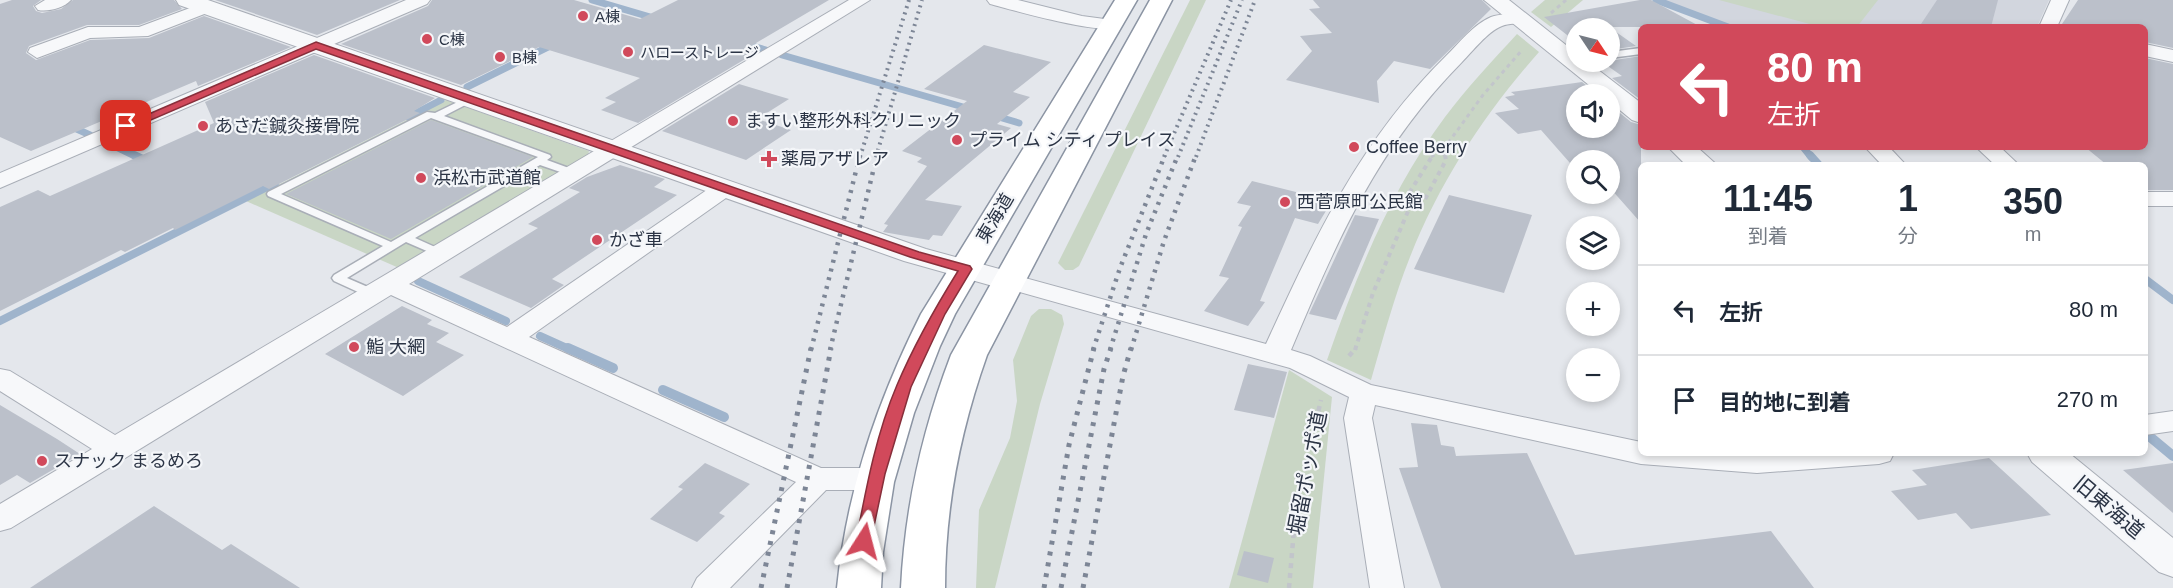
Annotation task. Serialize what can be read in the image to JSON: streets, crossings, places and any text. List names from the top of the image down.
{
  "streets": {
    "highway": ["東海道"],
    "street": ["旧東海道"],
    "path": ["堀留ポッポ道"]
  },
  "places": {
    "other": [
      "A棟",
      "C棟",
      "ハローストレージ",
      "B棟",
      "ますい整形外科クリニック",
      "あさだ鍼灸接骨院",
      "プライム シティ プレイス",
      "Coffee Berry",
      "浜松市武道館",
      "西菅原町公民館",
      "かざ車",
      "鮨 大網",
      "スナック まるめろ"
    ],
    "health": ["薬局アザレア"]
  },
  "north": "bottom right",
  "page": {
    "map_buttons": ["+", "−"],
    "turn": ["80 m", "左折"],
    "eta": [
      "11:45",
      "到着",
      "1",
      "分",
      "350",
      "m"
    ],
    "list": [
      {
        "name": "左折",
        "value": "80 m"
      },
      {
        "name": "目的地に到着",
        "value": "270 m"
      }
    ]
  }
}
